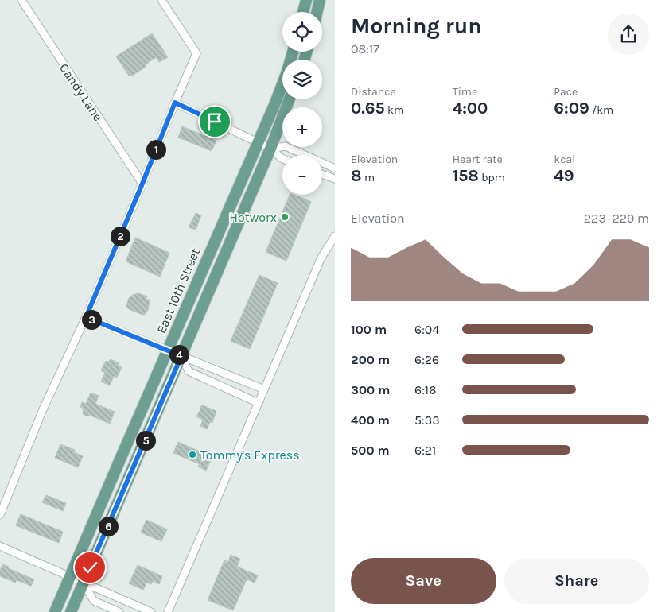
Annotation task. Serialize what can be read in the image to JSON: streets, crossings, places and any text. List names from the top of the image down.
{
  "streets": {
    "main road": ["East 10th Street"],
    "street": ["Candy Lane"]
  },
  "places": ["Hotworx", "Tommy's Express"],
  "page": {
    "heading": ["Morning run", "08:17"],
    "map_buttons": ["+", "−"],
    "stats": [
      ["Distance", "0.65 km"],
      ["Time", "4:00"],
      ["Pace", "6:09 /km"],
      ["Elevation", "8 m"],
      ["Heart rate", "158 bpm"],
      ["kcal", "49"]
    ],
    "pins": [
      "1",
      "2",
      "3",
      "4",
      "5",
      "6"
    ],
    "chart": ["Elevation", "223–229 m"],
    "list": [
      {
        "name": "100 m",
        "note": "6:04"
      },
      {
        "name": "200 m",
        "note": "6:26"
      },
      {
        "name": "300 m",
        "note": "6:16"
      },
      {
        "name": "400 m",
        "note": "5:33"
      },
      {
        "name": "500 m",
        "note": "6:21"
      }
    ],
    "buttons": ["Save", "Share"]
  }
}
